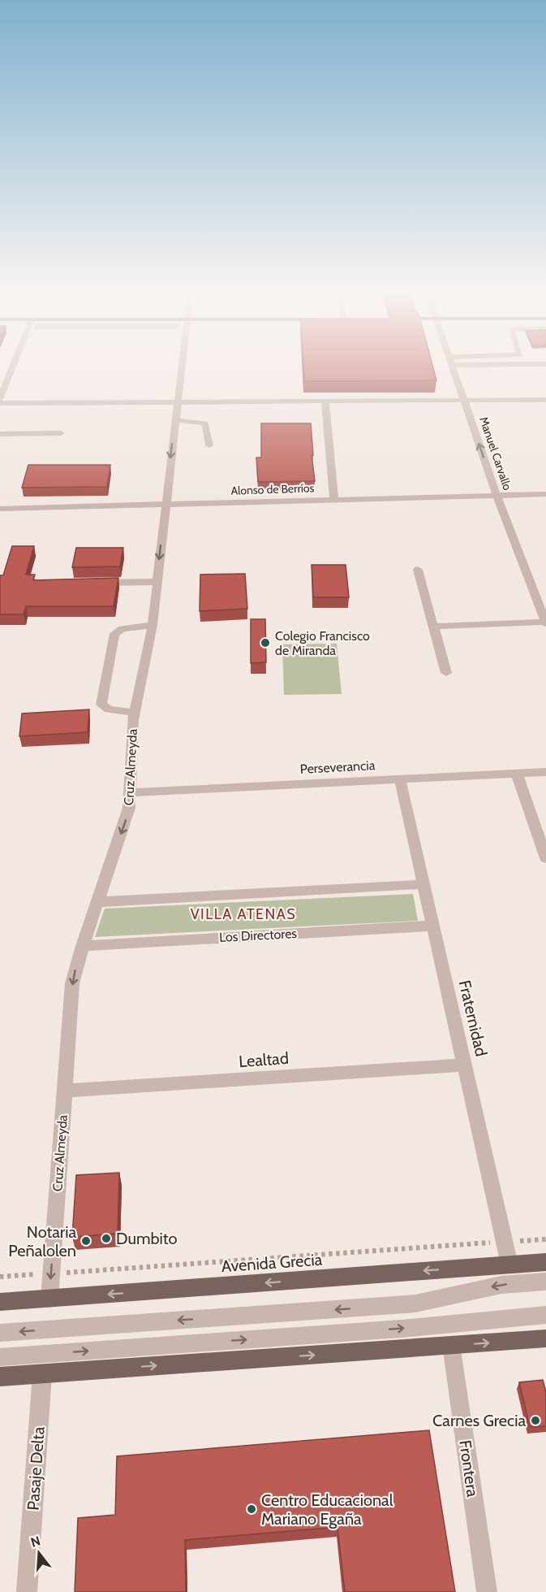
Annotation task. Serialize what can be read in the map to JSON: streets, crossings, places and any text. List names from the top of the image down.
{
  "streets": {
    "main road": ["Avenida Grecia"],
    "street": [
      "Manuel Carvallo",
      "Alonso de Berríos",
      "Cruz Almeyda",
      "Perseverancia",
      "Los Directores",
      "Fraternidad",
      "Lealtad",
      "Pasaje Delta",
      "Frontera"
    ]
  },
  "crossings": [
    ["Manuel Carvallo", "Alonso de Berríos"],
    ["Alonso de Berríos", "Cruz Almeyda"],
    ["Cruz Almeyda", "Perseverancia"],
    ["Cruz Almeyda", "Los Directores"],
    ["Cruz Almeyda", "Lealtad"],
    ["Cruz Almeyda", "Avenida Grecia"],
    ["Perseverancia", "Fraternidad"],
    ["Los Directores", "Fraternidad"],
    ["Fraternidad", "Lealtad"],
    ["Fraternidad", "Avenida Grecia"]
  ],
  "one_way": ["Manuel Carvallo", "Cruz Almeyda"],
  "districts": ["VILLA ATENAS"],
  "places": [
    "Colegio Francisco de Miranda",
    "Dumbito",
    "Notaria Peñalolen",
    "Carnes Grecia",
    "Centro Educacional Mariano Egaña"
  ],
  "north": "top"
}
